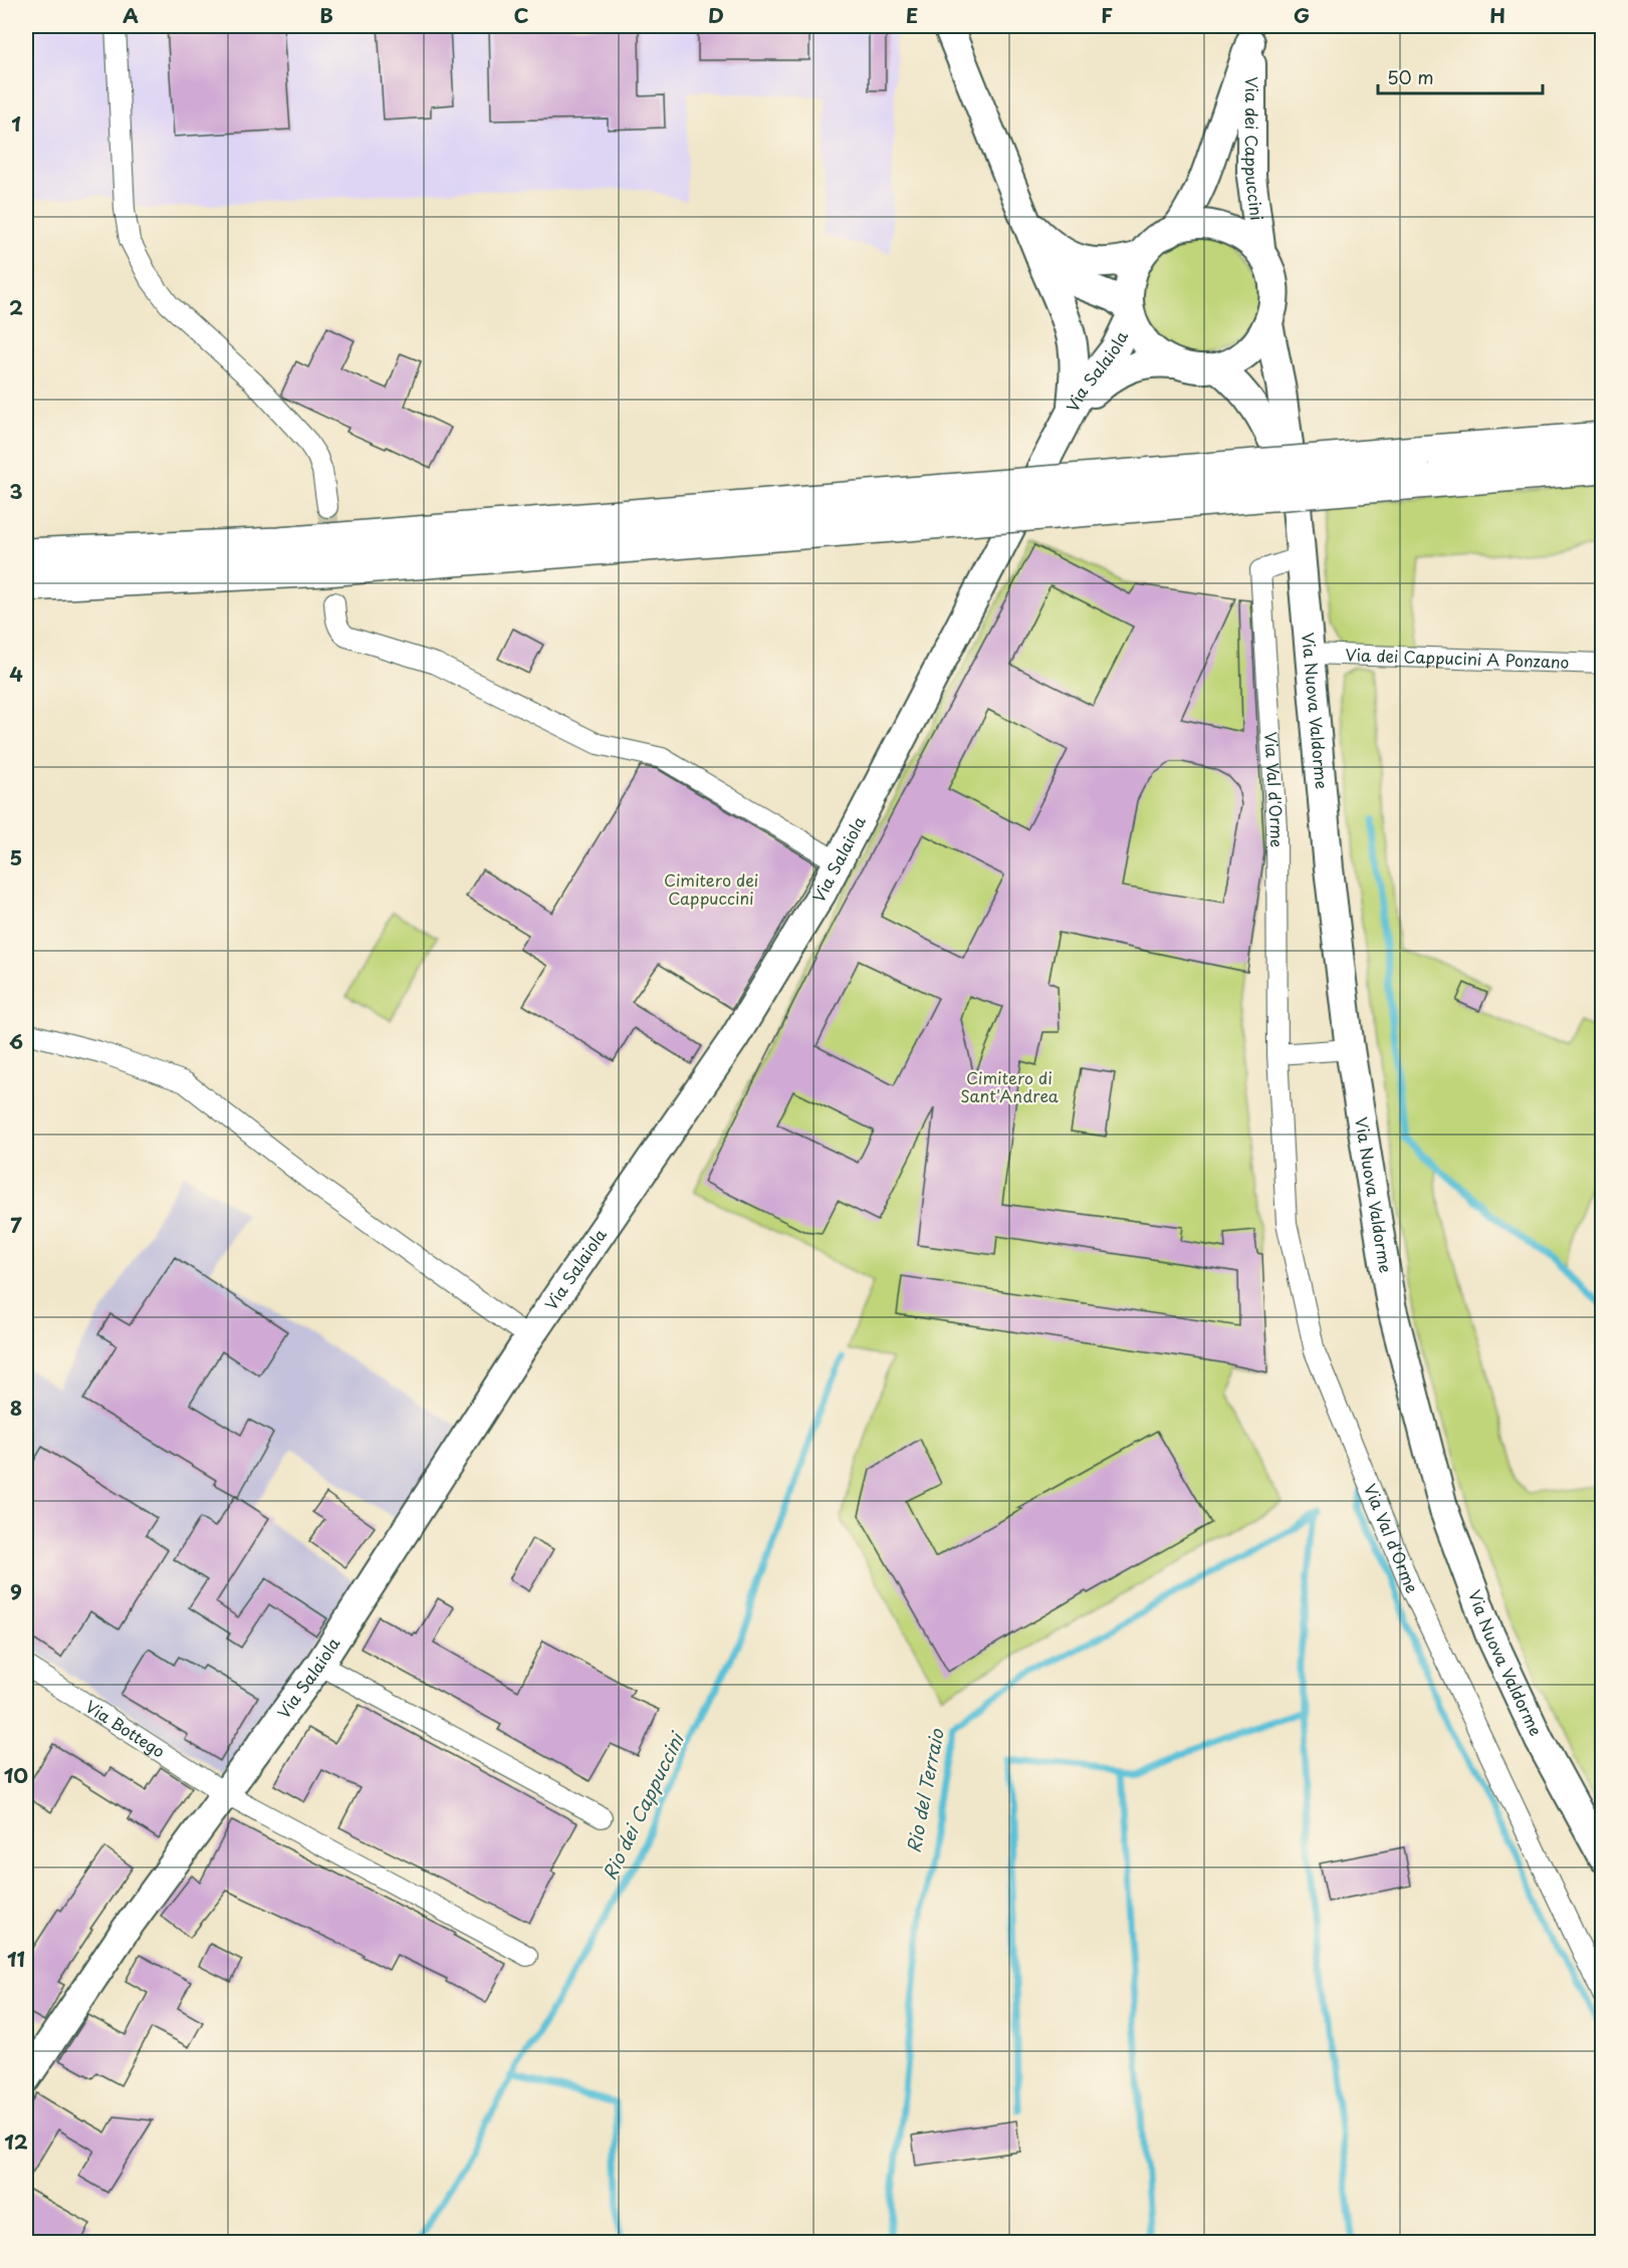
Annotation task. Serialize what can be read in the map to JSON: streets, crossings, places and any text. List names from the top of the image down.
{
  "streets": {
    "main road": ["Via dei Cappuccini", "Via Salaiola", "Via Nuova Valdorme"],
    "street": ["Via dei Cappucini A Ponzano", "Via Val d'Orme", "Via Bottego"]
  },
  "crossings": [
    ["Via dei Cappuccini", "Via Salaiola"],
    ["Via dei Cappuccini", "Via Nuova Valdorme"],
    ["Via Salaiola", "Via Nuova Valdorme"],
    ["Via Salaiola", "Via Bottego"],
    ["Via dei Cappucini A Ponzano", "Via Nuova Valdorme"],
    ["Via Nuova Valdorme", "Via Val d'Orme"]
  ],
  "water": ["Rio del Terraio", "Rio dei Cappuccini"],
  "parks": ["Cimitero dei Cappuccini", "Cimitero di Sant'Andrea"],
  "scale_bar": "50 m",
  "grid": {
    "columns": [
      "A",
      "B",
      "C",
      "D",
      "E",
      "F",
      "G",
      "H"
    ],
    "rows": [
      "1",
      "2",
      "3",
      "4",
      "5",
      "6",
      "7",
      "8",
      "9",
      "10",
      "11",
      "12"
    ]
  }
}
